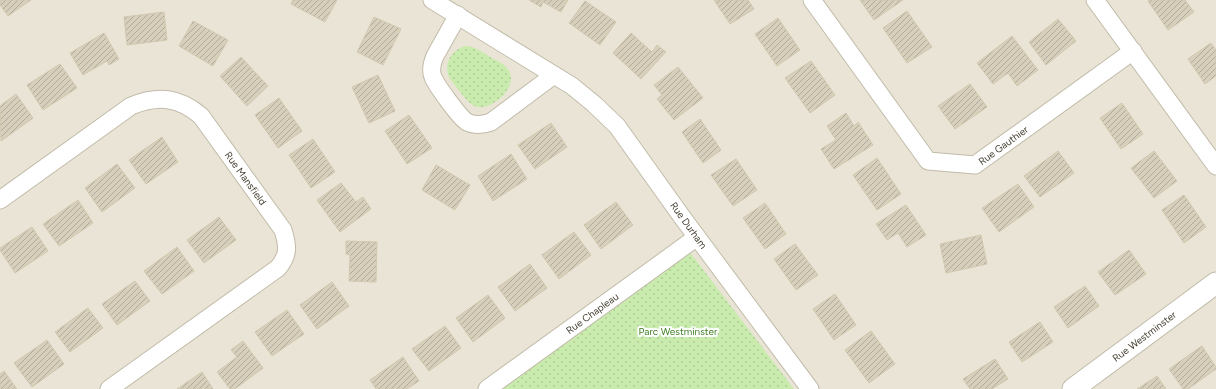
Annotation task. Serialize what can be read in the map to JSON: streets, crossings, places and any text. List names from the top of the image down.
{
  "streets": {
    "street": [
      "Rue Gauthier",
      "Rue Mansfield",
      "Rue Durham",
      "Rue Chapleau",
      "Rue Westminster"
    ]
  },
  "crossings": [
    ["Rue Durham", "Rue Chapleau"]
  ],
  "parks": ["Parc Westminster"]
}
